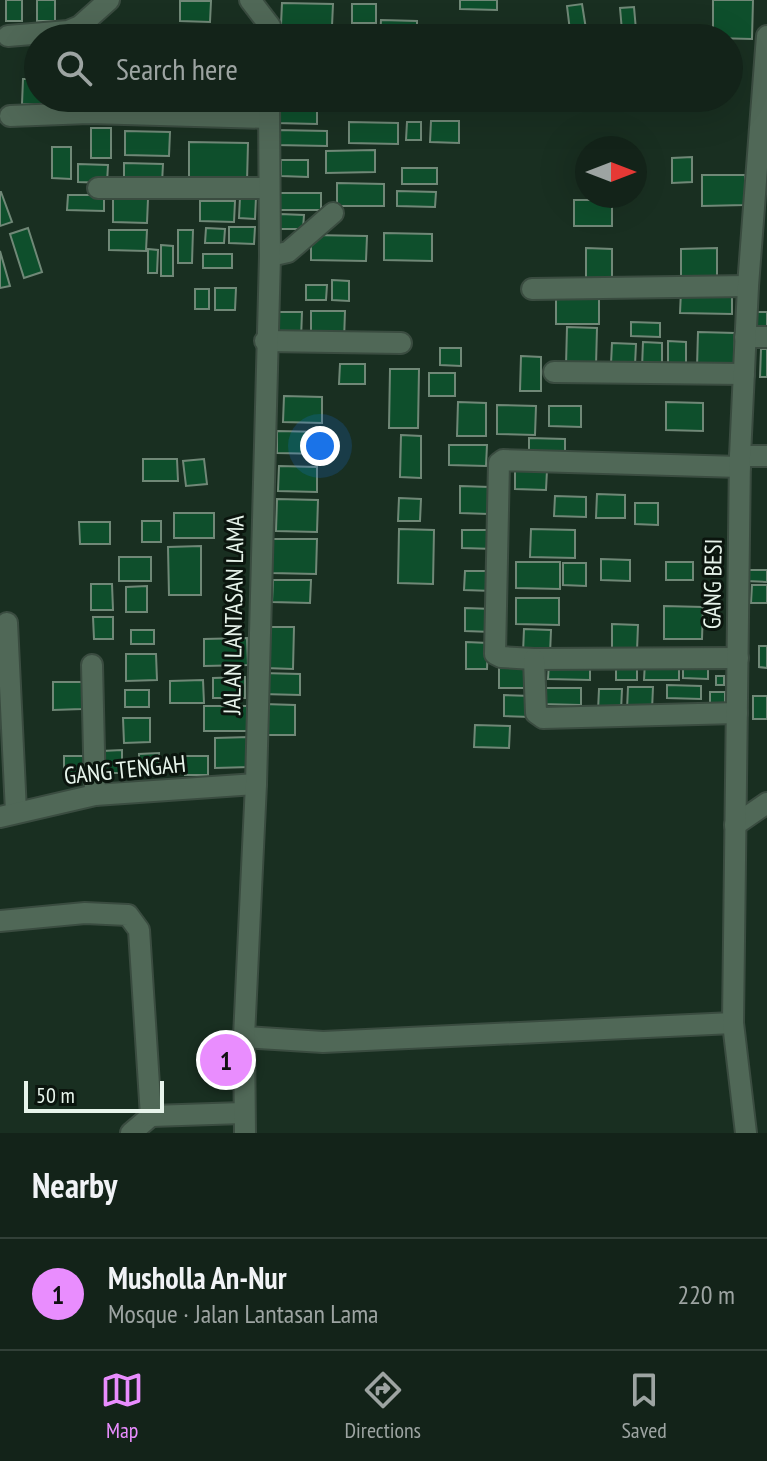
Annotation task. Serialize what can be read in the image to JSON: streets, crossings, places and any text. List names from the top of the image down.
{
  "streets": {
    "street": ["GANG BESI", "JALAN LANTASAN LAMA", "GANG TENGAH"]
  },
  "crossings": [
    ["JALAN LANTASAN LAMA", "GANG TENGAH"]
  ],
  "scale_bar": "50 m",
  "north": "right",
  "page": {
    "search": "Search here",
    "pins": "1",
    "scale": "50 m",
    "heading": "Nearby",
    "list": [
      {
        "mark": "1",
        "name": "Musholla An-Nur",
        "note": "Mosque · Jalan Lantasan Lama",
        "value": "220 m"
      }
    ],
    "nav": ["Map", "Directions", "Saved"]
  }
}
